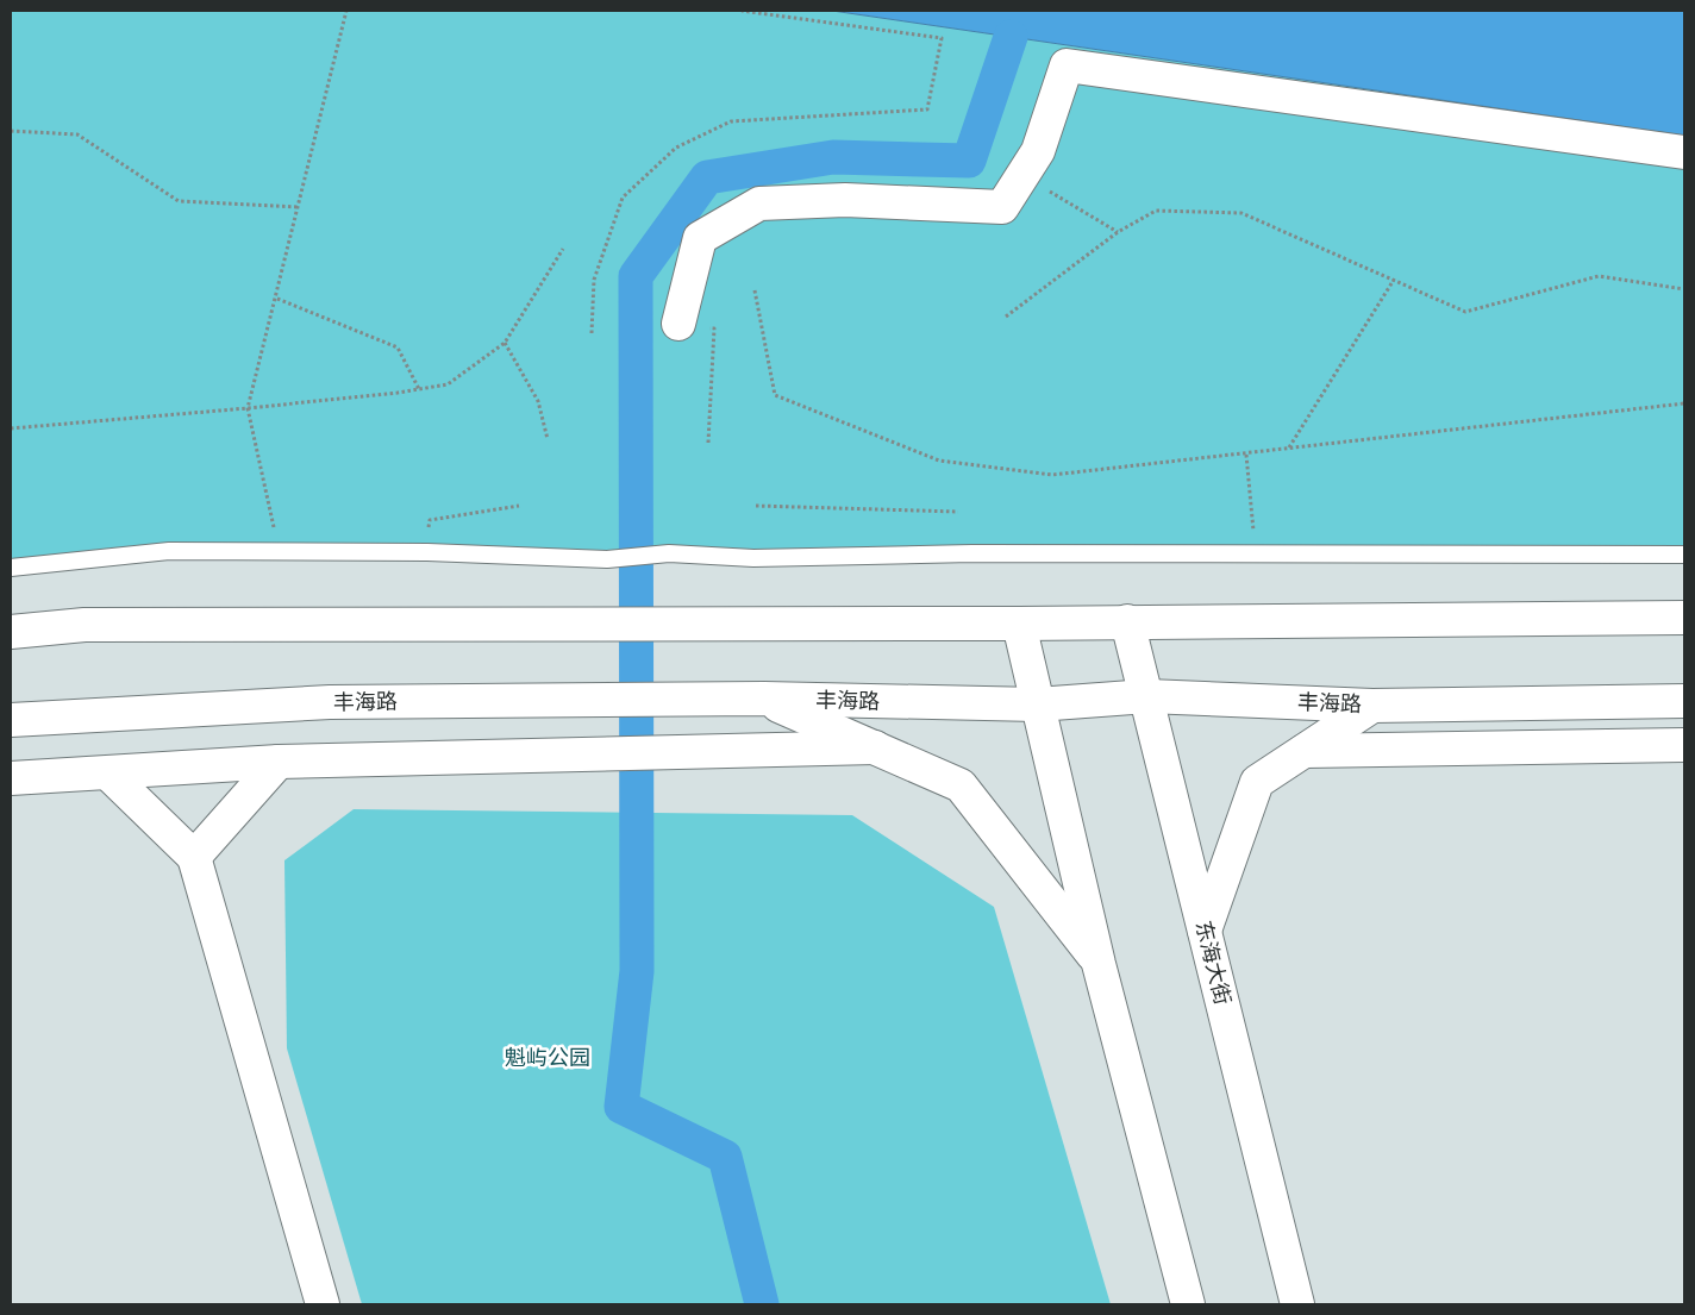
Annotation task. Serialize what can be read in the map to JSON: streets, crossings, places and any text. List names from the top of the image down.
{
  "streets": {
    "main road": ["丰海路", "东海大街"]
  },
  "crossings": [
    ["丰海路", "东海大街"]
  ],
  "parks": ["魁屿公园"]
}
